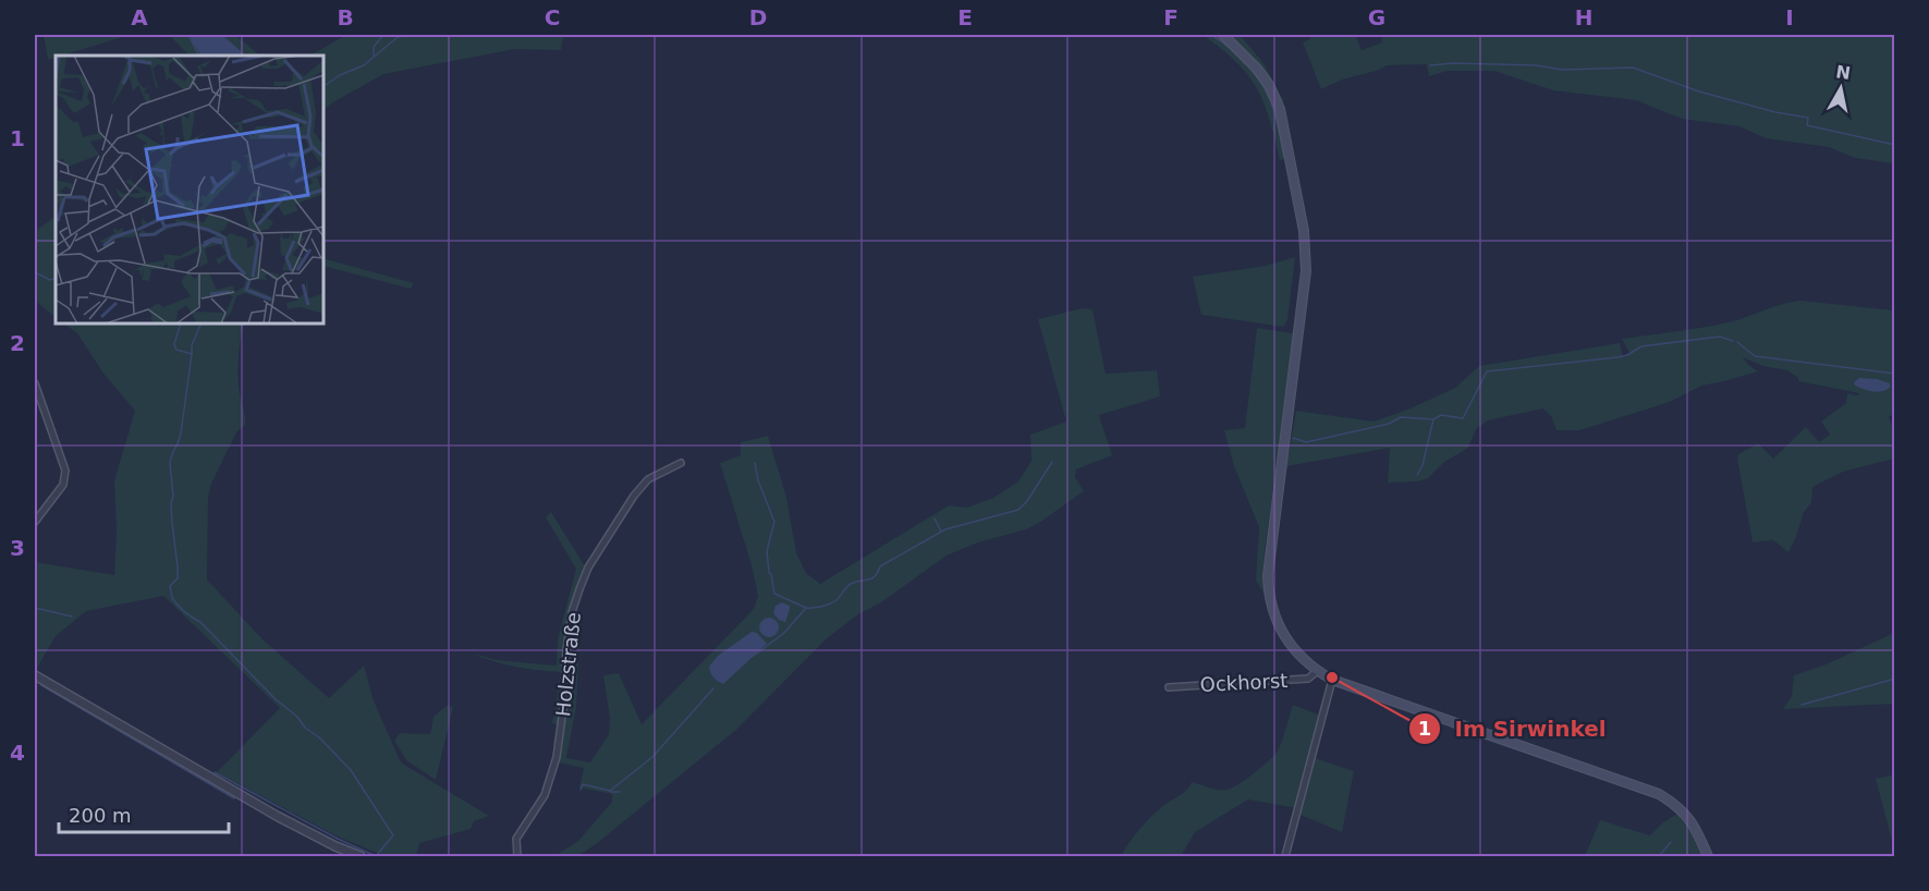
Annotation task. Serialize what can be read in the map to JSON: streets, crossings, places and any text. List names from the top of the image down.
{
  "streets": {
    "street": ["Holzstraße", "Ockhorst"]
  },
  "places": ["Im Sirwinkel"],
  "scale_bar": "200 m",
  "north": "top",
  "grid": {
    "columns": [
      "A",
      "B",
      "C",
      "D",
      "E",
      "F",
      "G",
      "H",
      "I"
    ],
    "rows": [
      "1",
      "2",
      "3",
      "4"
    ]
  }
}
